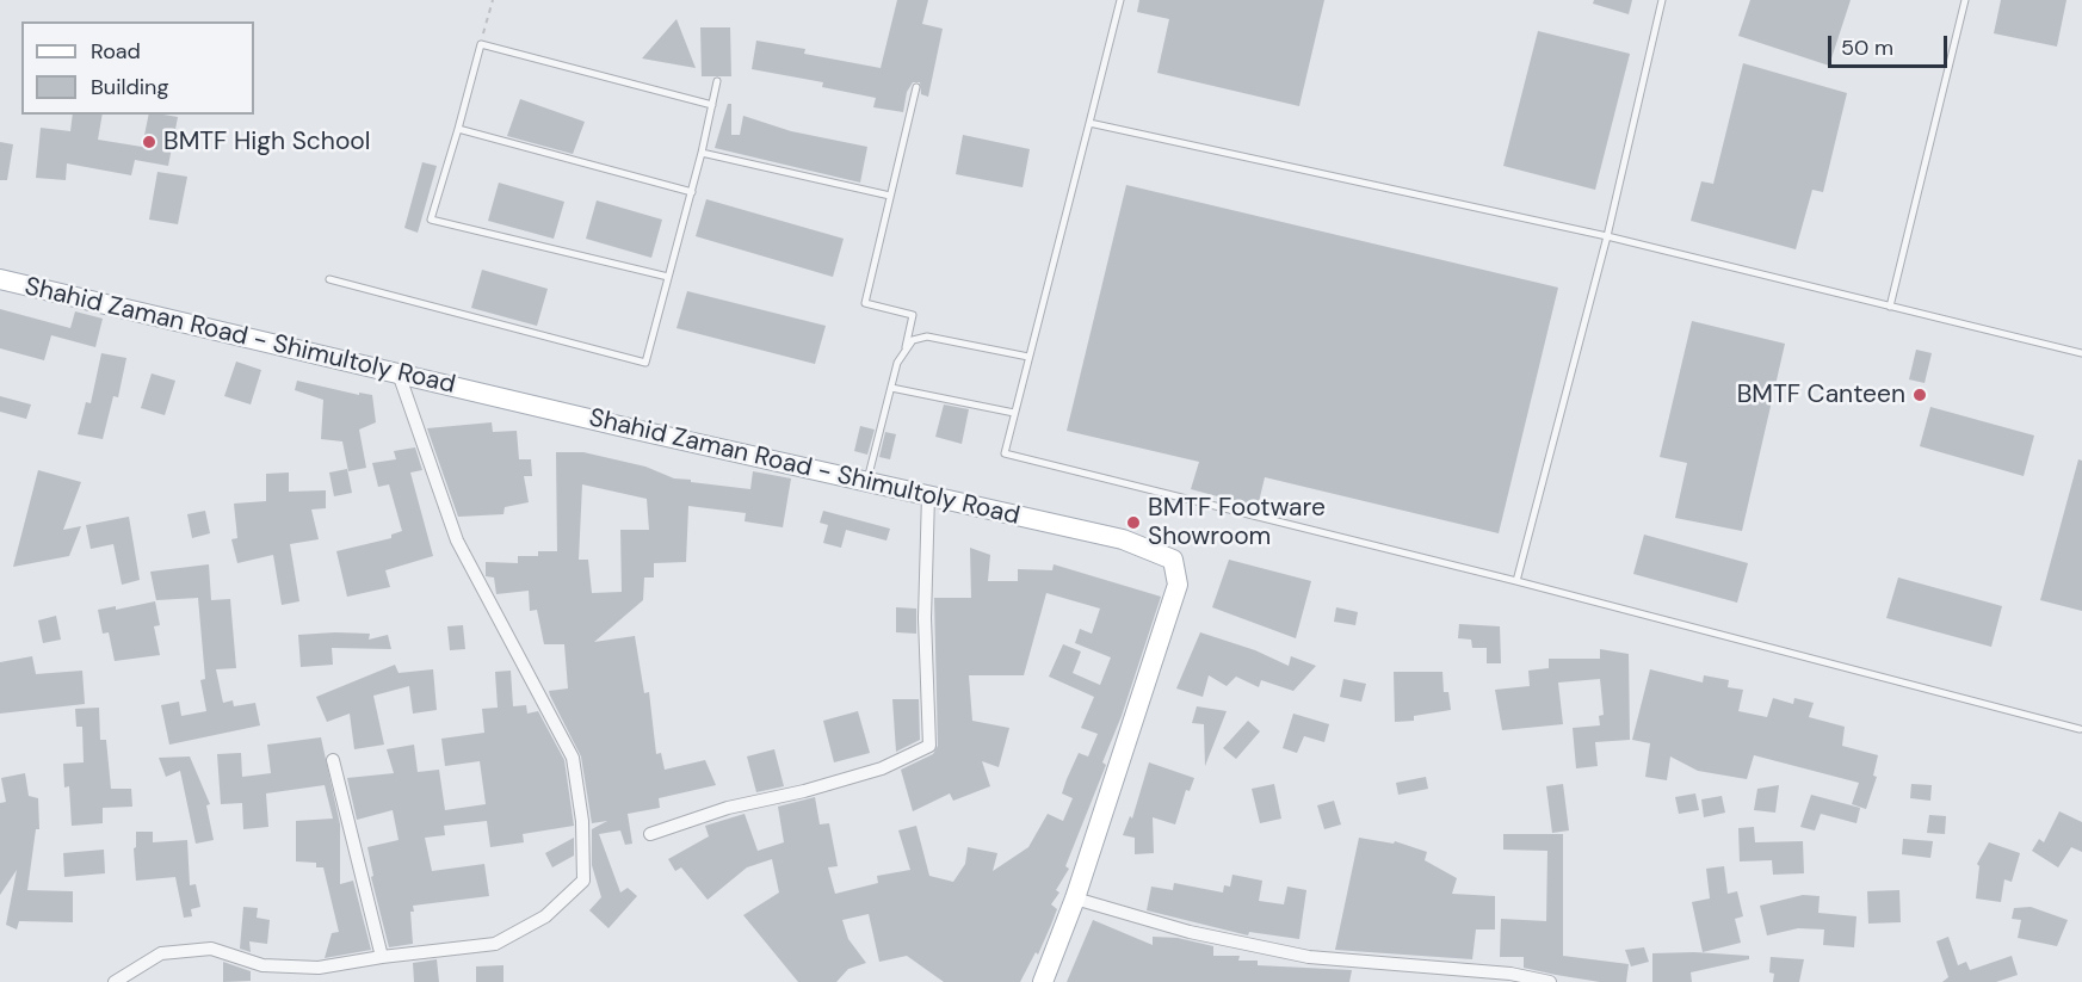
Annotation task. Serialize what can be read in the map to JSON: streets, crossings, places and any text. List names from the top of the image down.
{
  "streets": {
    "main road": ["Shahid Zaman Road - Shimultoly Road"]
  },
  "places": ["BMTF High School", "BMTF Canteen", "BMTF Footware Showroom"],
  "legend": ["Road", "Building"],
  "scale_bar": "50 m"
}
